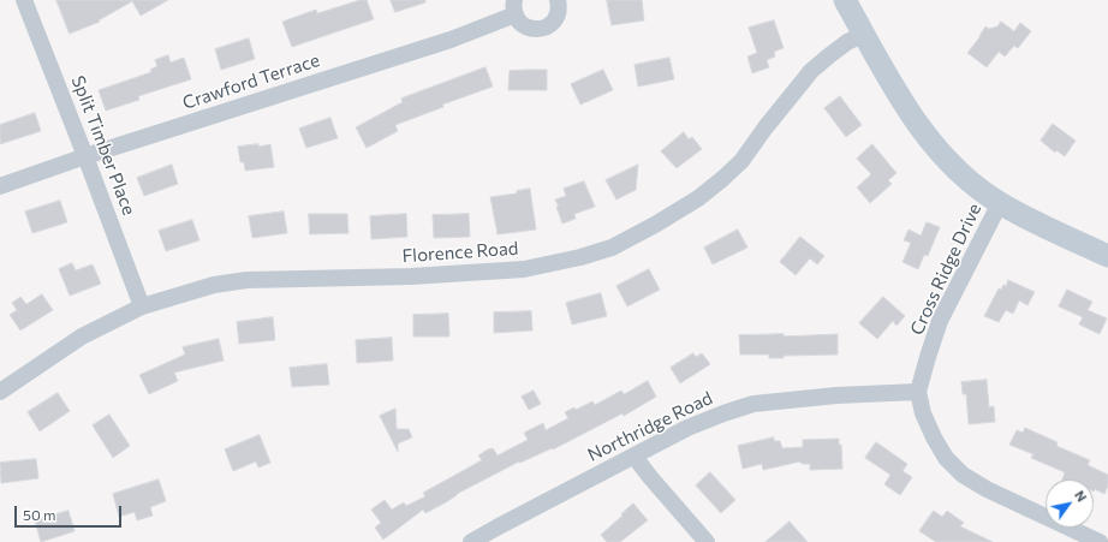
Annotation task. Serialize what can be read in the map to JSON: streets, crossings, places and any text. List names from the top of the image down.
{
  "streets": {
    "street": [
      "Crawford Terrace",
      "Split Timber Place",
      "Florence Road",
      "Cross Ridge Drive",
      "Northridge Road"
    ]
  },
  "crossings": [
    ["Crawford Terrace", "Split Timber Place"],
    ["Split Timber Place", "Florence Road"],
    ["Cross Ridge Drive", "Northridge Road"]
  ],
  "scale_bar": "50 m",
  "north": "top right"
}
